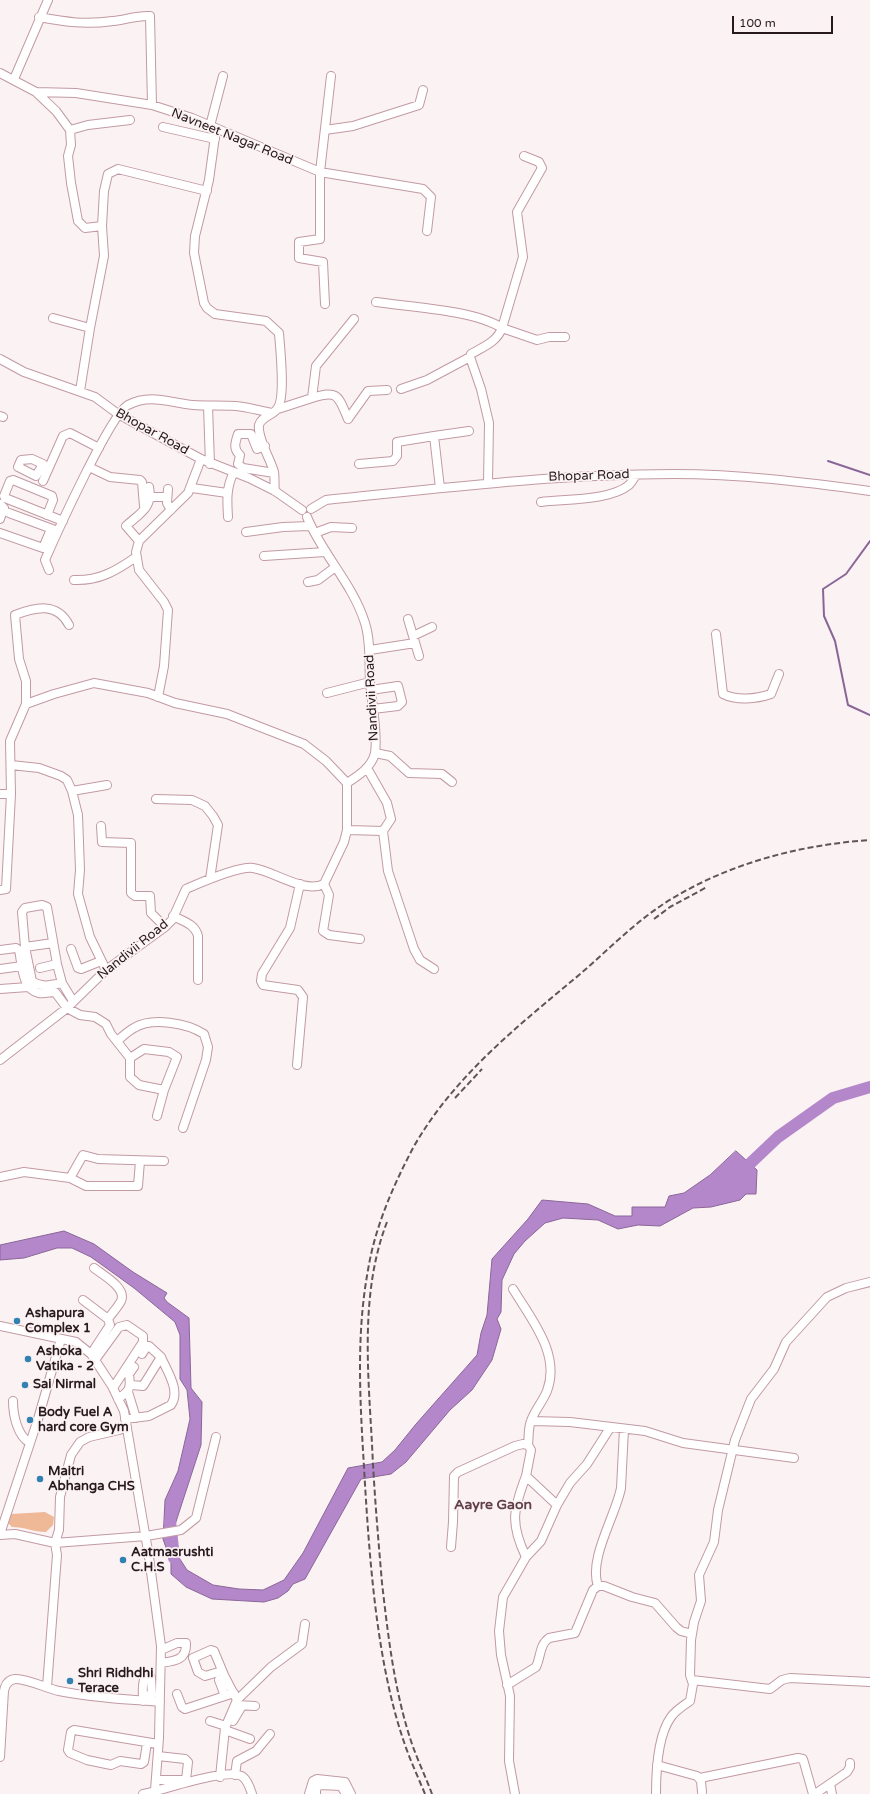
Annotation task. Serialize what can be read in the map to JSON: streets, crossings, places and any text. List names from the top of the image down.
{
  "streets": {
    "street": ["Navneet Nagar Road", "Bhopar Road", "Nandivii Road"]
  },
  "crossings": [
    ["Bhopar Road", "Nandivii Road"]
  ],
  "districts": ["Aayre Gaon"],
  "places": [
    "Ashapura Complex 1",
    "Ashoka Vatika - 2",
    "Sai Nirmal",
    "Body Fuel A hard core Gym",
    "Maitri Abhanga CHS",
    "Aatmasrushti C.H.S",
    "Shri Ridhdhi Terace"
  ],
  "scale_bar": "100 m"
}
